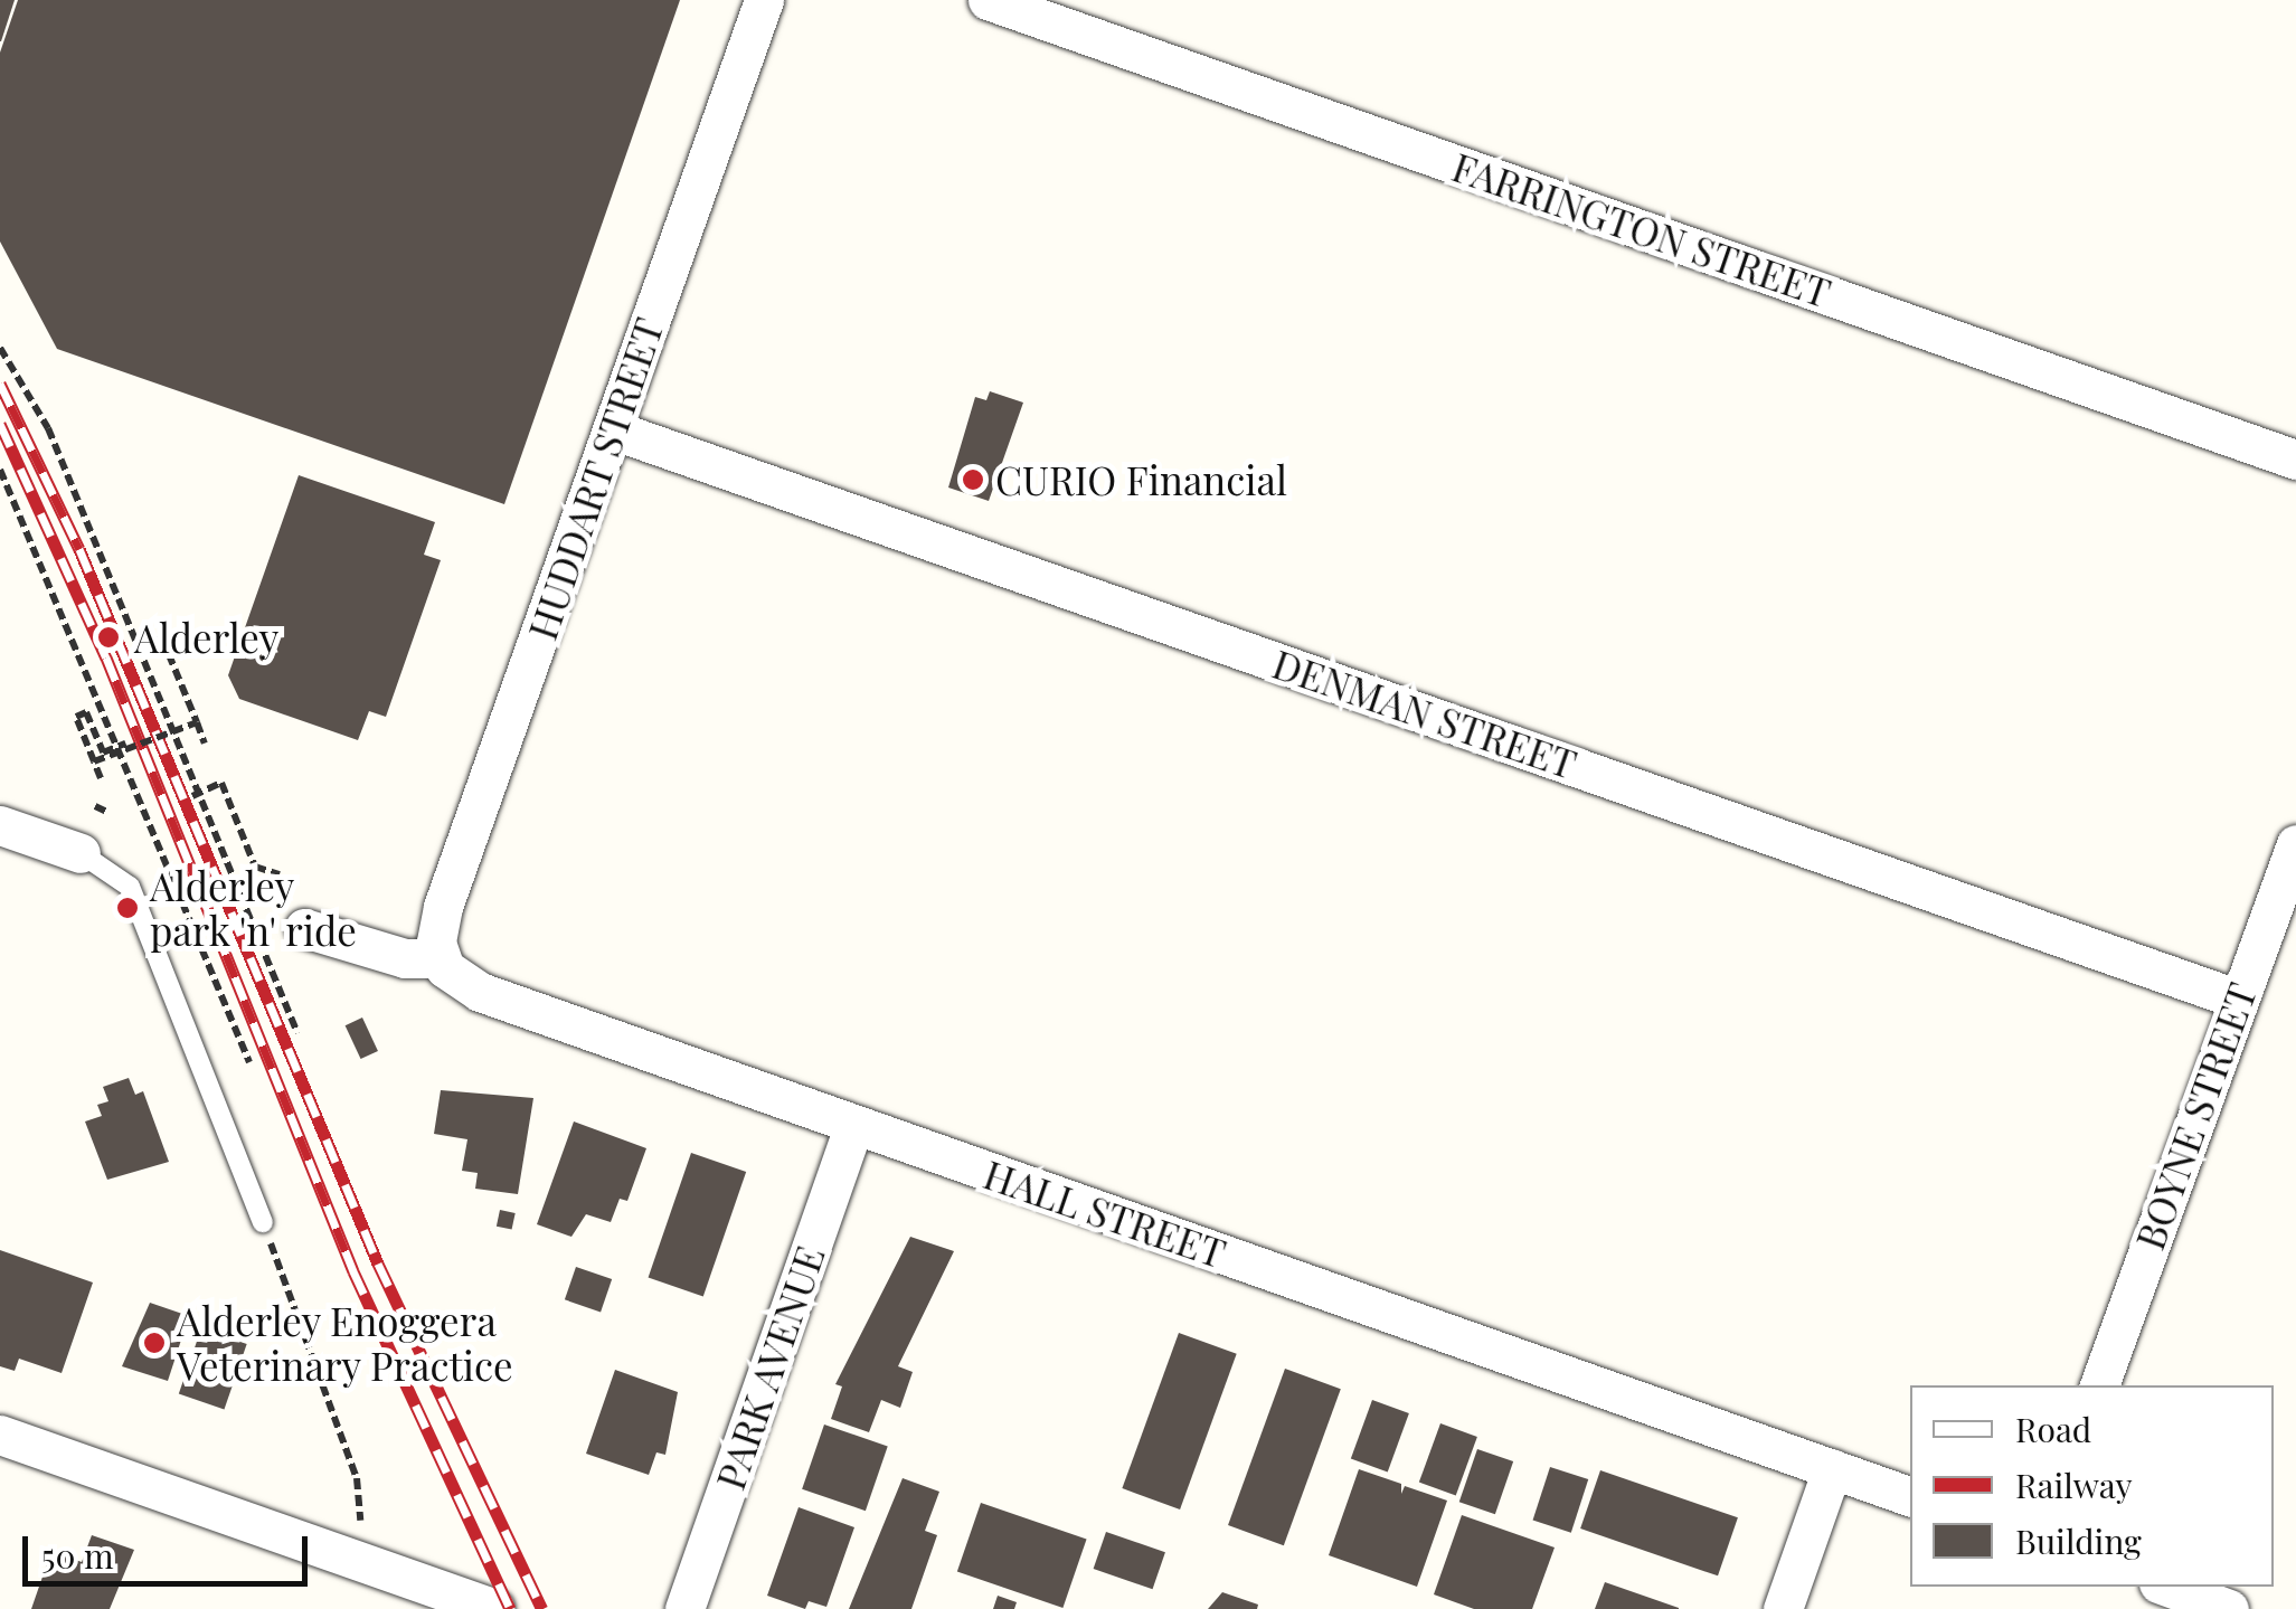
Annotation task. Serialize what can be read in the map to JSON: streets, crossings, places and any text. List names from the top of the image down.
{
  "streets": {
    "street": [
      "FARRINGTON STREET",
      "HUDDART STREET",
      "DENMAN STREET",
      "BOYNE STREET",
      "HALL STREET",
      "PARK AVENUE"
    ]
  },
  "crossings": [
    ["HUDDART STREET", "DENMAN STREET"],
    ["HUDDART STREET", "HALL STREET"],
    ["DENMAN STREET", "BOYNE STREET"],
    ["HALL STREET", "PARK AVENUE"]
  ],
  "places": [
    "CURIO Financial",
    "Alderley",
    "Alderley park 'n' ride",
    "Alderley Enoggera Veterinary Practice"
  ],
  "legend": ["Road", "Railway", "Building"],
  "scale_bar": "50 m"
}
